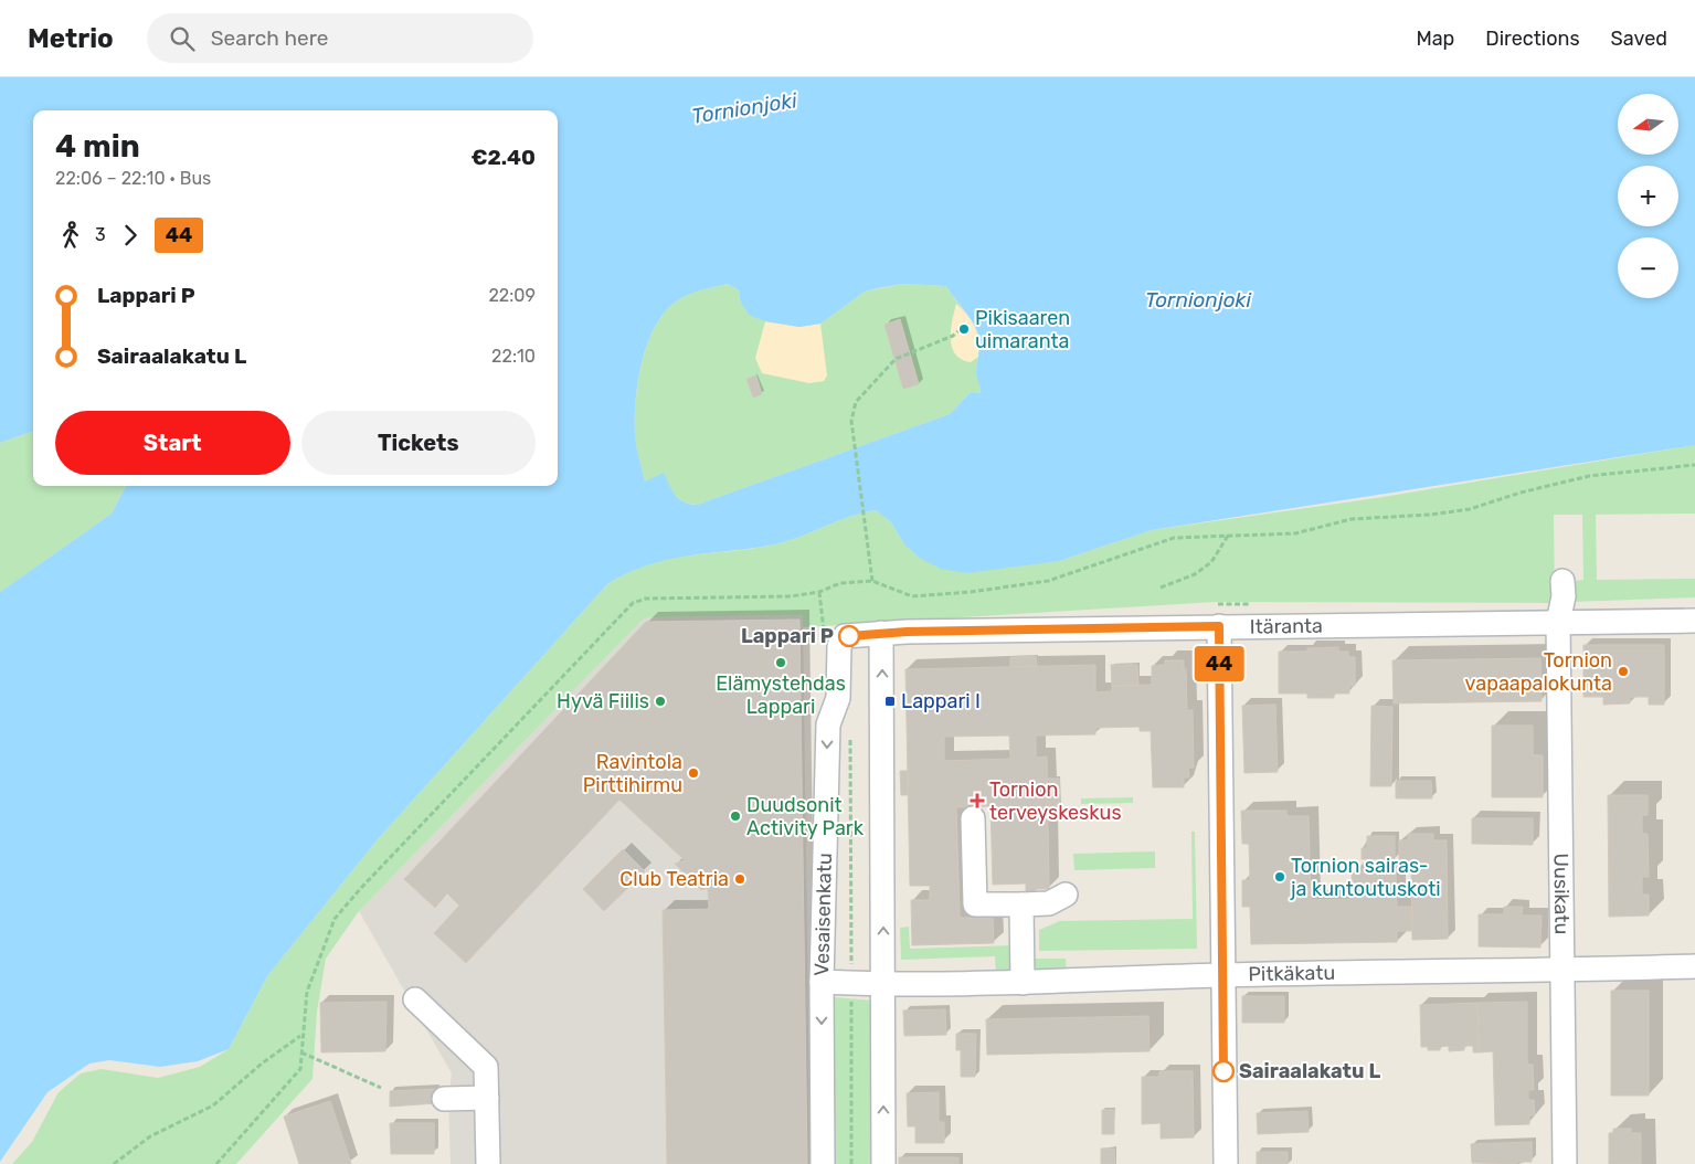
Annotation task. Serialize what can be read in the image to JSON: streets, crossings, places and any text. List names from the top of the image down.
{
  "streets": {
    "street": [
      "Itäranta",
      "Uusikatu",
      "Vesaisenkatu",
      "Pitkäkatu"
    ]
  },
  "crossings": [
    ["Itäranta", "Uusikatu"],
    ["Itäranta", "Vesaisenkatu"],
    ["Uusikatu", "Pitkäkatu"],
    ["Vesaisenkatu", "Pitkäkatu"]
  ],
  "water": ["Tornionjoki"],
  "places": {
    "other": [
      "Pikisaaren uimaranta",
      "Lappari P",
      "Elämystehdas Lappari",
      "Tornion vapaapalokunta",
      "Hyvä Fiilis",
      "Ravintola Pirttihirmu",
      "Duudsonit Activity Park",
      "Tornion sairas- ja kuntoutuskoti",
      "Club Teatria",
      "Sairaalakatu L"
    ],
    "transit": ["Lappari I"],
    "health": ["Tornion terveyskeskus"]
  },
  "lines": ["bus line 44"],
  "north": "left",
  "page": {
    "header": "Metrio",
    "search": "Search here",
    "nav": ["Map", "Directions", "Saved"],
    "on_map": "44",
    "map_buttons": ["+", "−"],
    "heading": ["4 min", "22:06 – 22:10 · Bus", "€2.40"],
    "legs": ["3", "44"],
    "list": [
      {
        "name": "Lappari P",
        "value": "22:09"
      },
      {
        "name": "Sairaalakatu L",
        "value": "22:10"
      }
    ],
    "buttons": ["Start", "Tickets"]
  }
}
